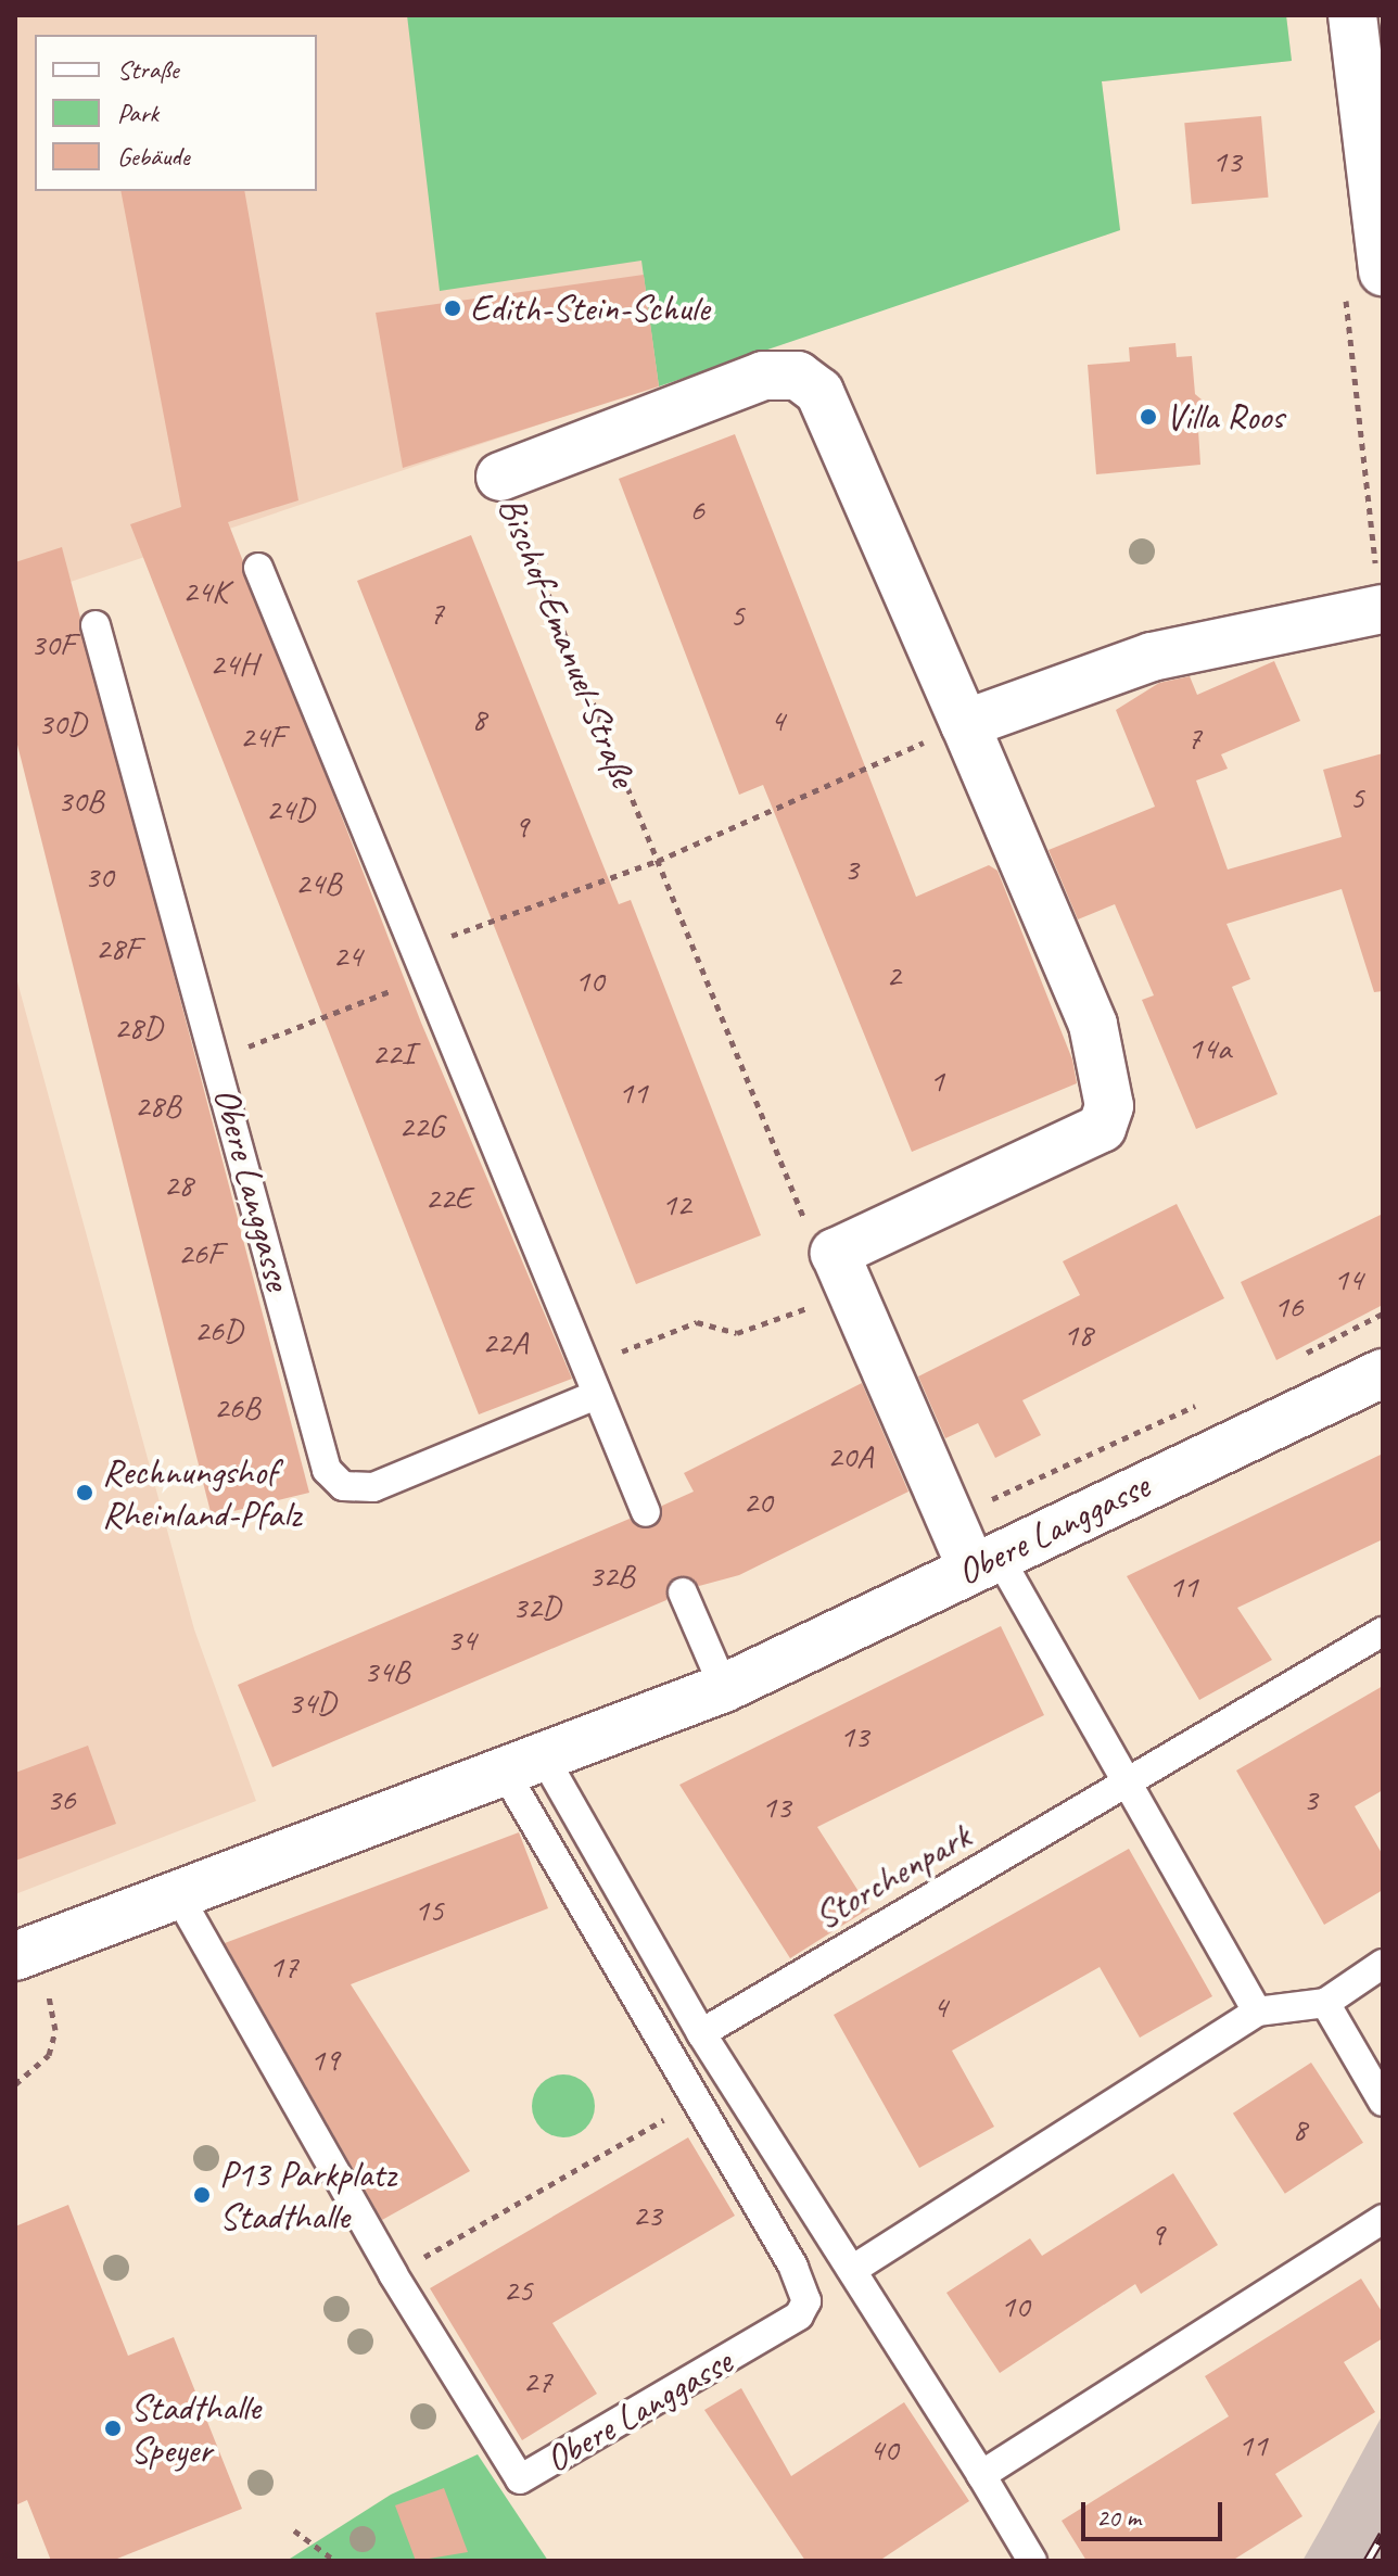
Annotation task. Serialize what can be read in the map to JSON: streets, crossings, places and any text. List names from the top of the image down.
{
  "streets": {
    "street": ["Bischof-Emanuel-Straße", "Obere Langgasse"],
    "lane": ["Storchenpark"]
  },
  "places": [
    "Edith-Stein-Schule",
    "Villa Roos",
    "Rechnungshof Rheinland-Pfalz",
    "P13 Parkplatz Stadthalle",
    "Stadthalle Speyer"
  ],
  "house_numbers": [
    "13",
    "6",
    "24K",
    "7",
    "5",
    "30F",
    "24H",
    "8",
    "4",
    "30D",
    "24F",
    "7",
    "5",
    "30B",
    "24D",
    "9",
    "3",
    "30",
    "24B",
    "28F",
    "24",
    "2",
    "10",
    "28D",
    "14a",
    "22I",
    "1",
    "11",
    "28B",
    "22G",
    "28",
    "22E",
    "12",
    "26F",
    "14",
    "16",
    "26D",
    "18",
    "22A",
    "26B",
    "20A",
    "20",
    "32B",
    "11",
    "32D",
    "34",
    "34B",
    "34D",
    "13",
    "36",
    "3",
    "13",
    "15",
    "17",
    "4",
    "19",
    "8",
    "23",
    "9",
    "25",
    "10",
    "27",
    "11",
    "40"
  ],
  "legend": ["Straße", "Park", "Gebäude"],
  "scale_bar": "20 m"
}
